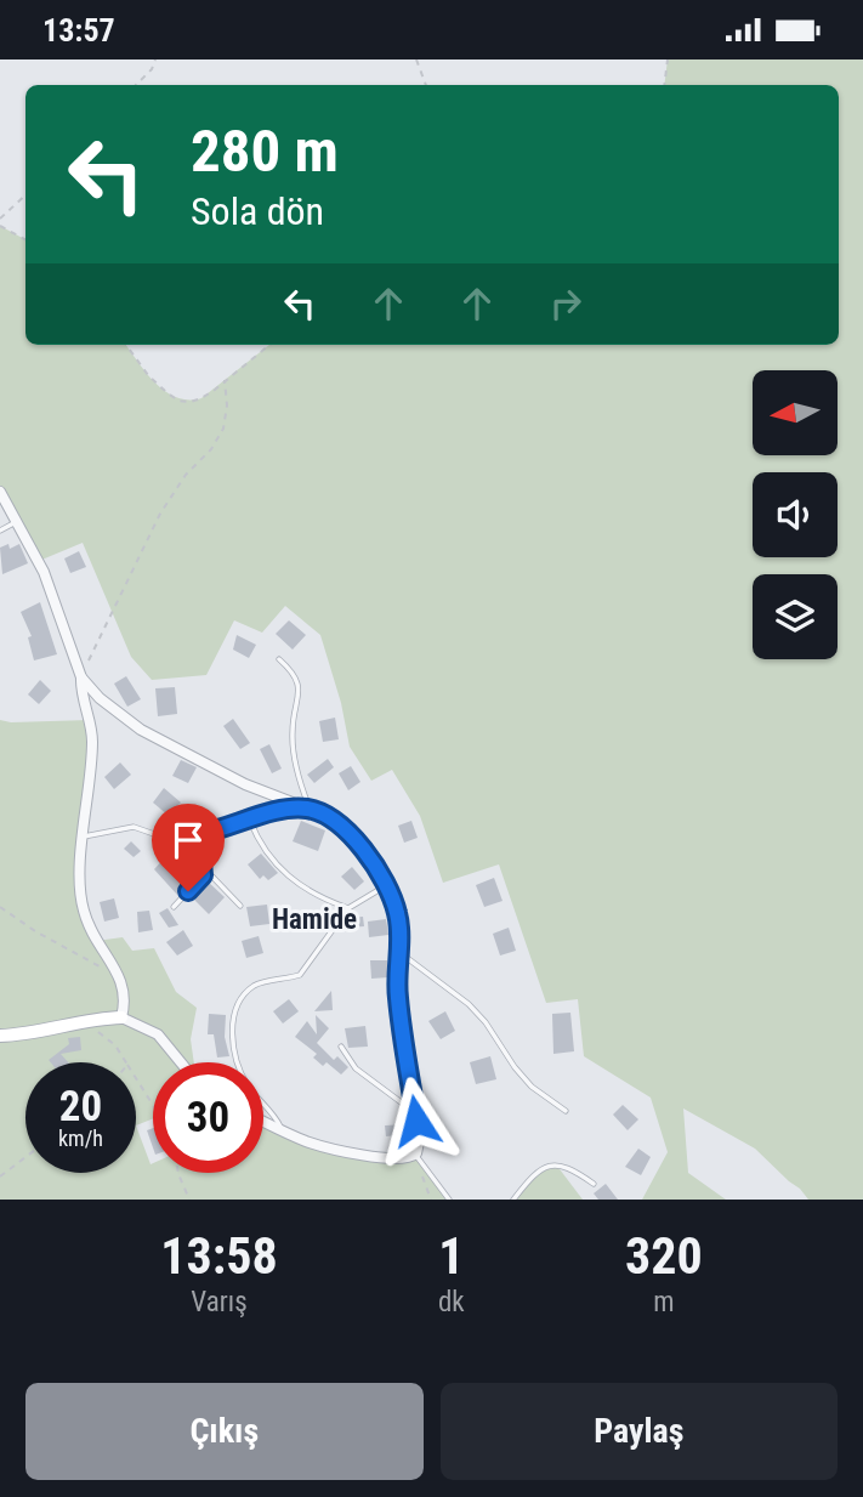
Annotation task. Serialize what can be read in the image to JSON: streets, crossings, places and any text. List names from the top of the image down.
{
  "districts": ["Hamide"],
  "north": "left",
  "page": {
    "status": "13:57",
    "turn": ["280 m", "Sola dön"],
    "speed": "20 km/h",
    "limit": "30",
    "eta": [
      "13:58",
      "Varış",
      "1",
      "dk",
      "320",
      "m"
    ],
    "buttons": ["Çıkış", "Paylaş"]
  }
}
